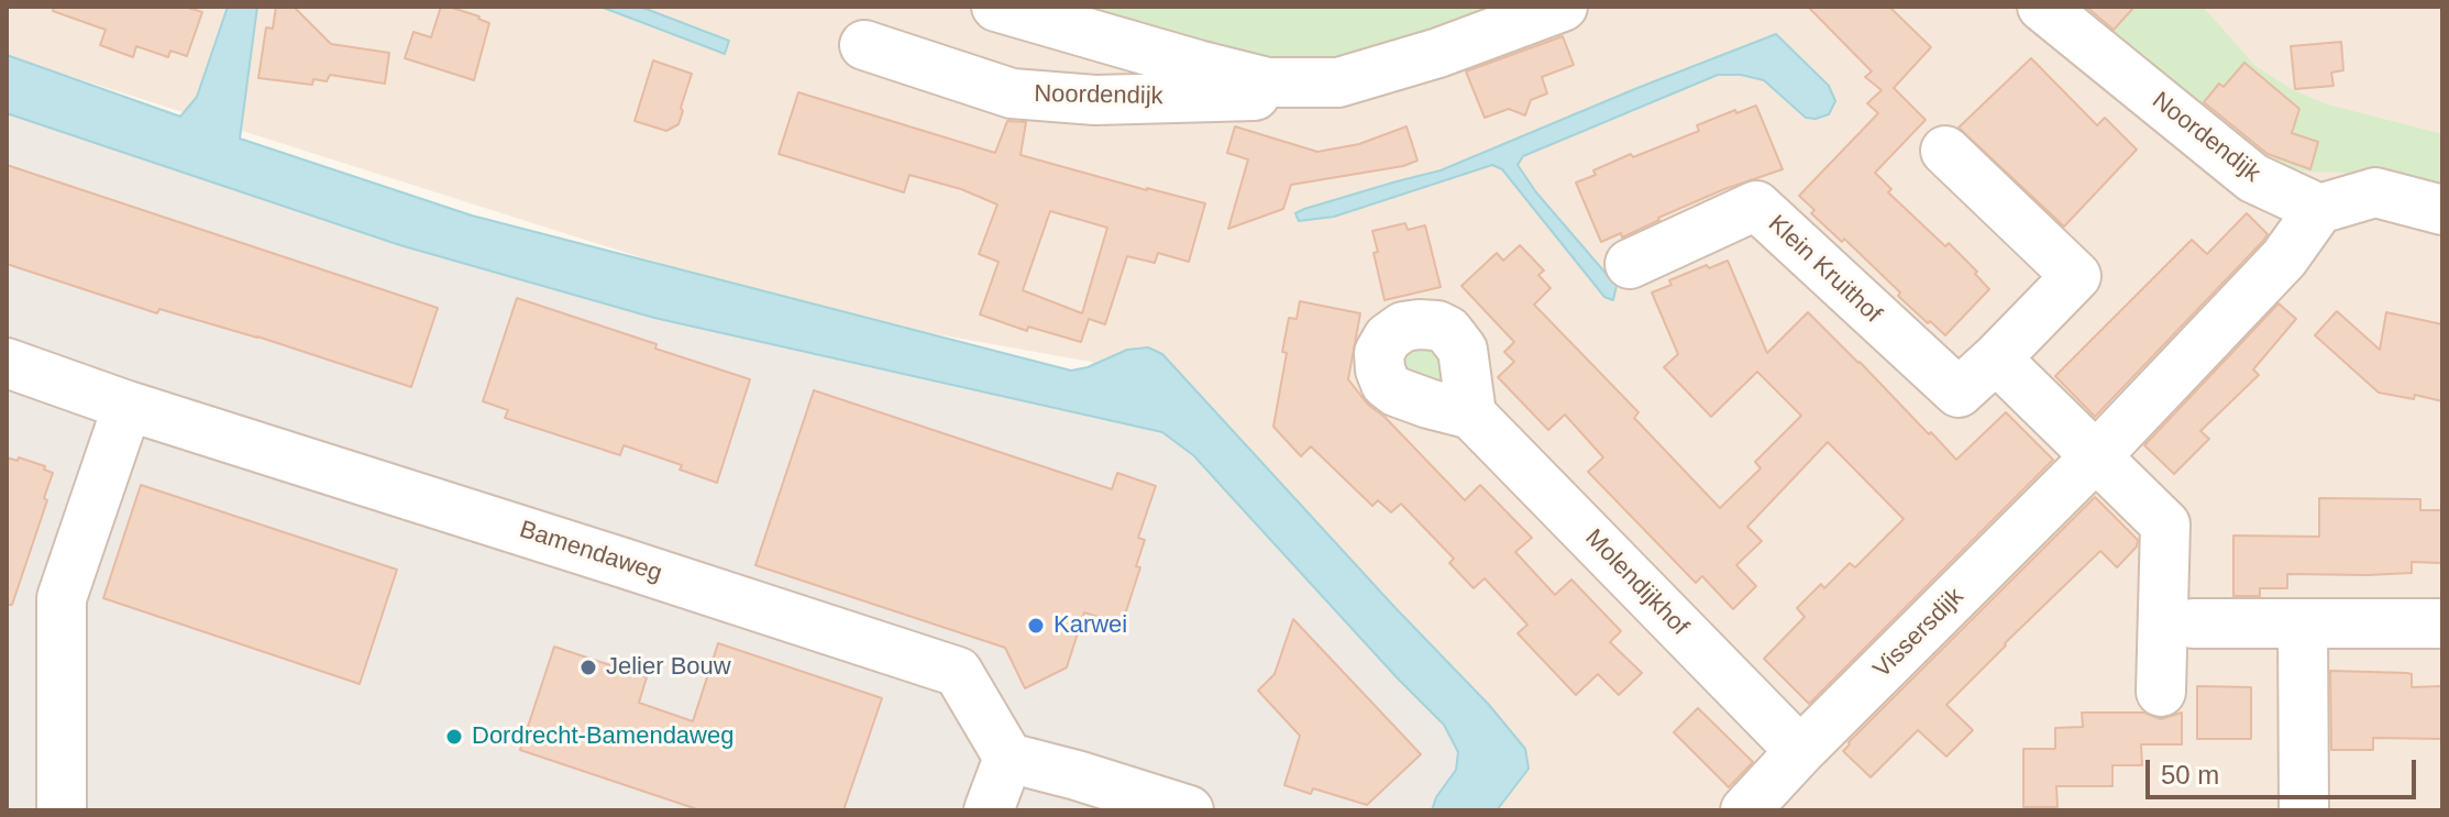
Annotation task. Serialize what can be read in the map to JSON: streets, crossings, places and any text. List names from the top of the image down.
{
  "streets": {
    "street": [
      "Noordendijk",
      "Klein Kruithof",
      "Bamendaweg",
      "Molendijkhof",
      "Vissersdijk"
    ]
  },
  "crossings": [
    ["Noordendijk", "Vissersdijk"],
    ["Molendijkhof", "Vissersdijk"]
  ],
  "places": ["Karwei", "Jelier Bouw", "Dordrecht-Bamendaweg"],
  "scale_bar": "50 m"
}
